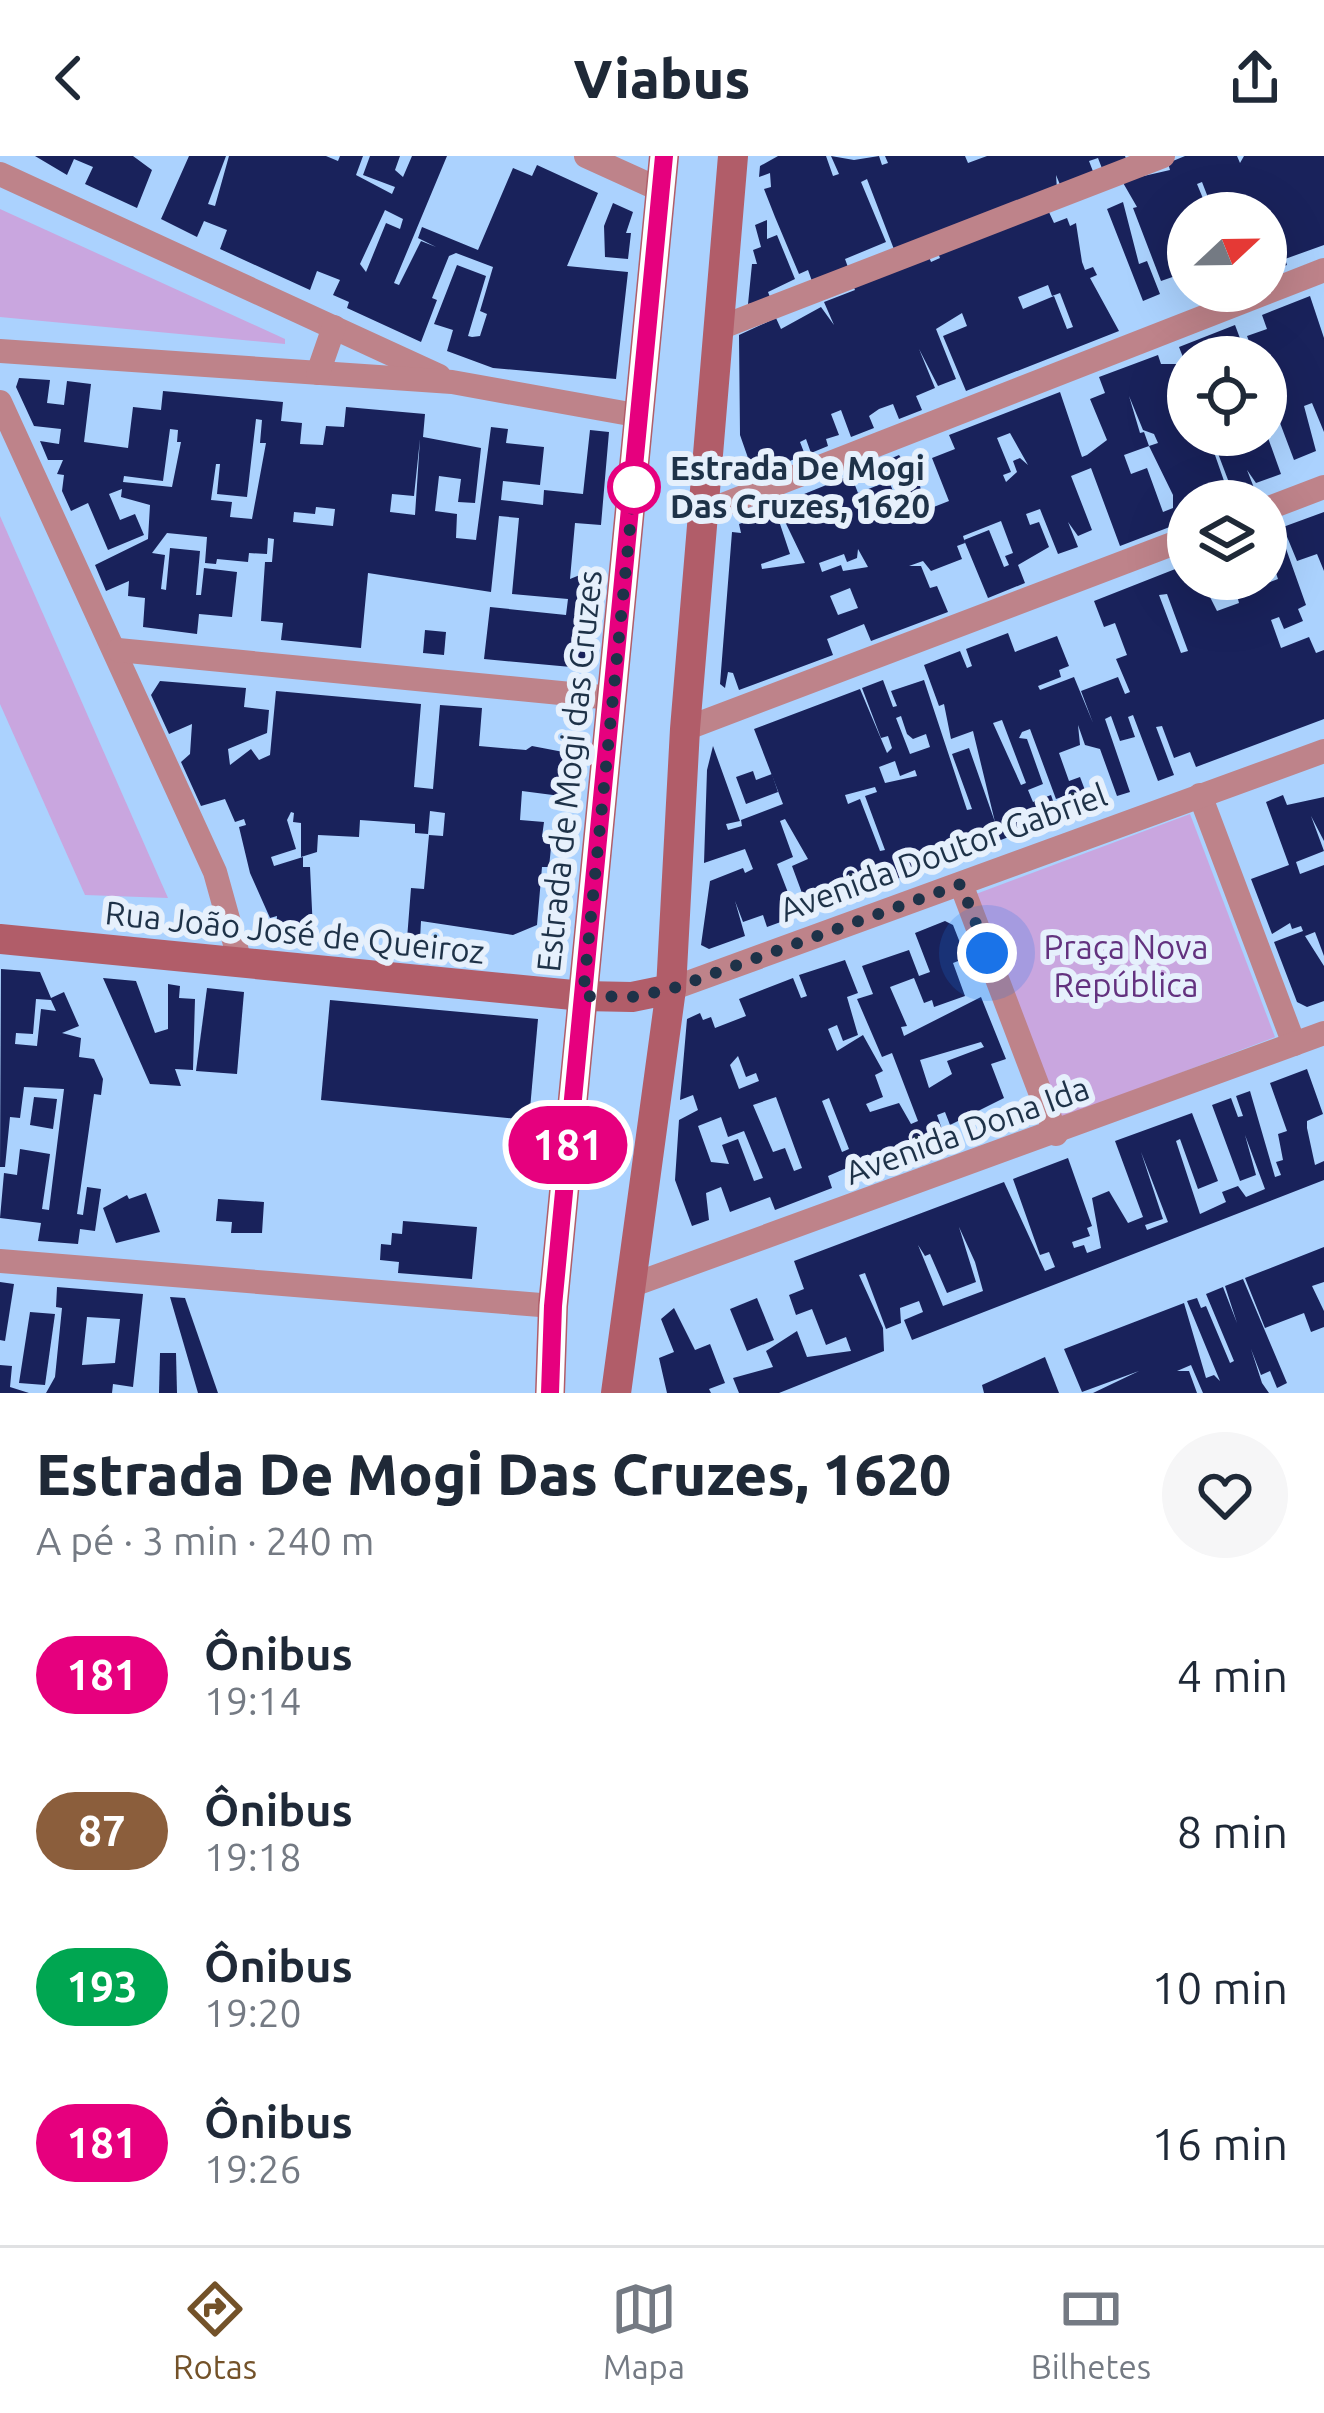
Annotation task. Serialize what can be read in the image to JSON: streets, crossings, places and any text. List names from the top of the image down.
{
  "streets": {
    "main road": ["Estrada de Mogi das Cruzes", "Avenida Doutor Gabriel", "Rua João José de Queiroz"],
    "street": ["Avenida Dona Ida"]
  },
  "crossings": [
    ["Estrada de Mogi das Cruzes", "Avenida Doutor Gabriel"],
    ["Estrada de Mogi das Cruzes", "Rua João José de Queiroz"],
    ["Avenida Doutor Gabriel", "Rua João José de Queiroz"]
  ],
  "parks": ["Praça Nova República"],
  "places": ["Estrada De Mogi Das Cruzes, 1620"],
  "lines": ["bus line 181"],
  "north": "right",
  "page": {
    "header": "Viabus",
    "on_map": "181",
    "heading": ["Estrada De Mogi Das Cruzes, 1620", "A pé · 3 min · 240 m"],
    "list": [
      {
        "mark": "181",
        "name": "Ônibus",
        "note": "19:14",
        "value": "4 min"
      },
      {
        "mark": "87",
        "name": "Ônibus",
        "note": "19:18",
        "value": "8 min"
      },
      {
        "mark": "193",
        "name": "Ônibus",
        "note": "19:20",
        "value": "10 min"
      },
      {
        "mark": "181",
        "name": "Ônibus",
        "note": "19:26",
        "value": "16 min"
      }
    ],
    "tabs": ["Rotas", "Mapa", "Bilhetes"]
  }
}
